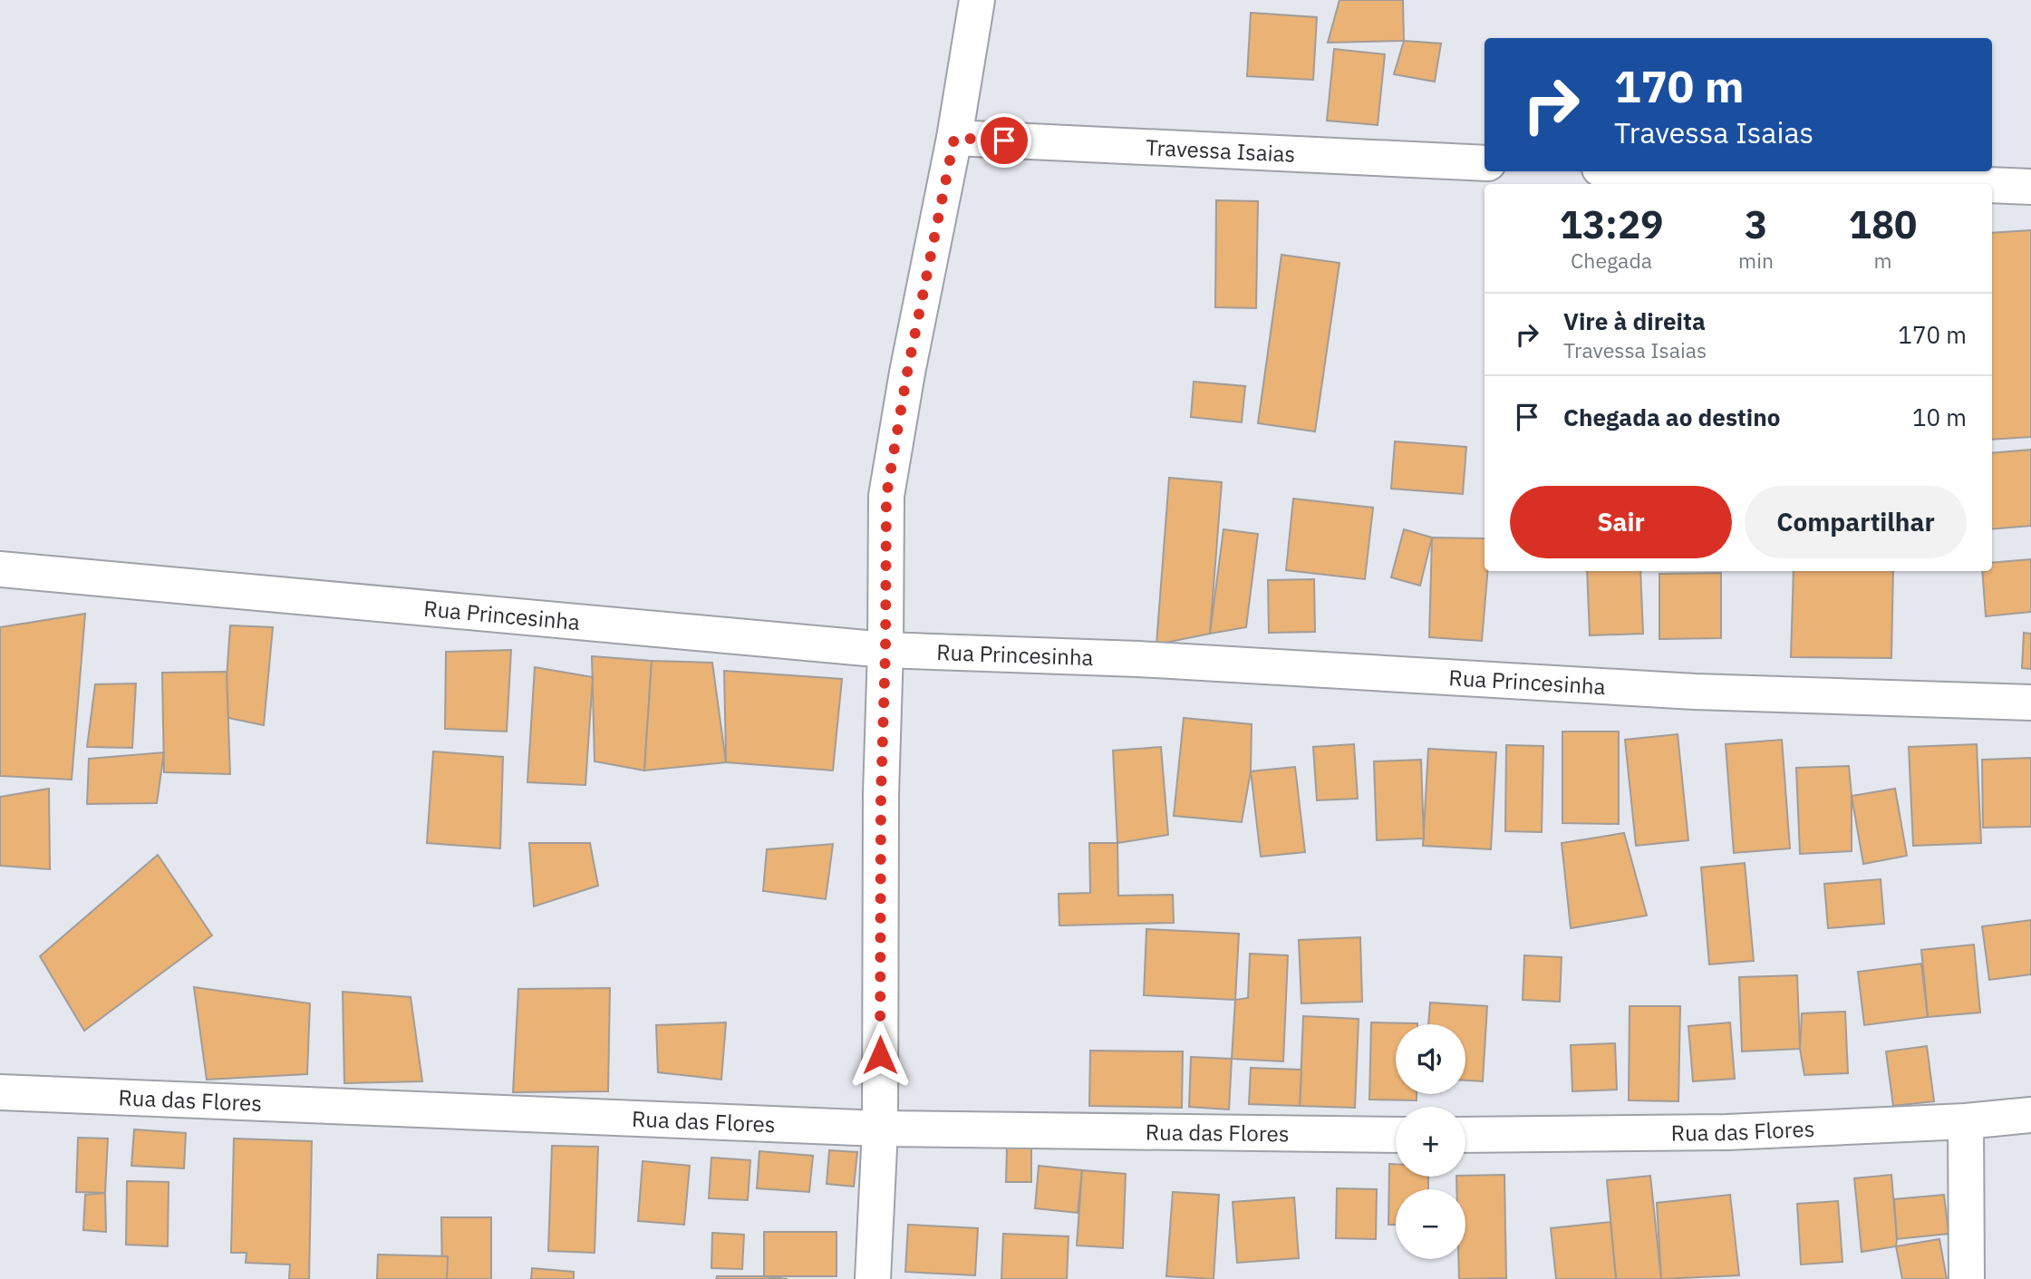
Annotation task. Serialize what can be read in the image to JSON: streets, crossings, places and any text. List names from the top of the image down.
{
  "streets": {
    "street": ["Travessa Isaias", "Rua Princesinha", "Rua das Flores"]
  },
  "page": {
    "turn": ["170 m", "Travessa Isaias"],
    "eta": [
      "13:29",
      "Chegada",
      "3",
      "min",
      "180",
      "m"
    ],
    "list": [
      {
        "name": "Vire à direita",
        "note": "Travessa Isaias",
        "value": "170 m"
      },
      {
        "name": "Chegada ao destino",
        "value": "10 m"
      }
    ],
    "buttons": ["Sair", "Compartilhar"],
    "map_buttons": ["+", "−"]
  }
}
